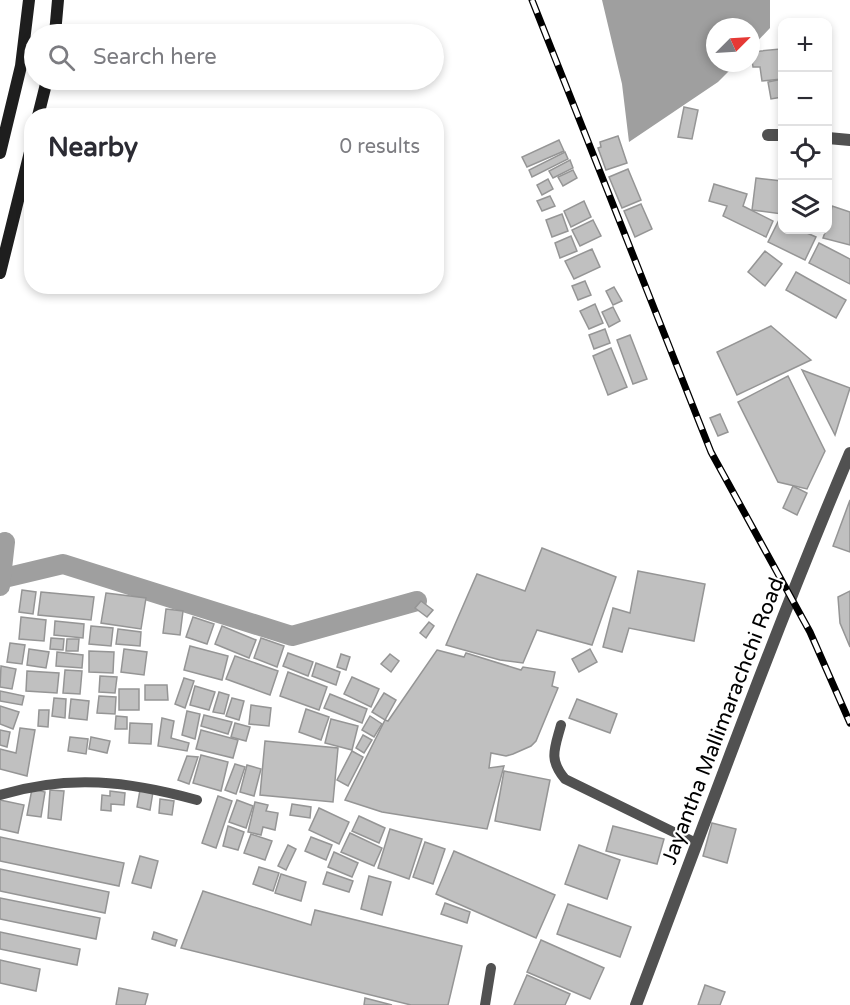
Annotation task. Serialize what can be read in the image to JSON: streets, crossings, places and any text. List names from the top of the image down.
{
  "streets": {
    "street": ["Jayantha Mallimarachchi Road"]
  },
  "north": "top right",
  "page": {
    "map_buttons": ["+", "−"],
    "search": "Search here",
    "heading": ["Nearby", "0 results"]
  }
}
